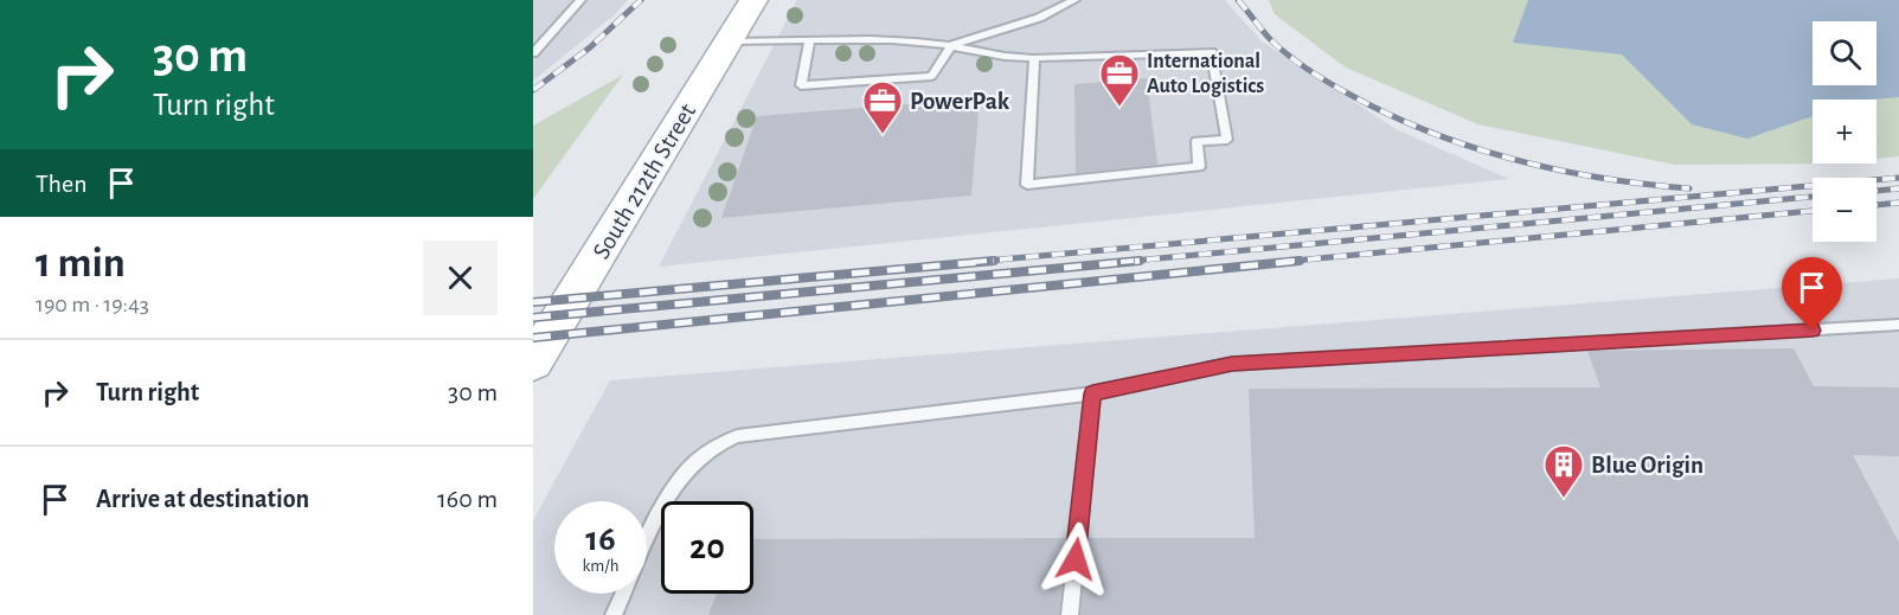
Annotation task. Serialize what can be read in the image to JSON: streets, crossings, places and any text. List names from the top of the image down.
{
  "streets": {
    "main road": ["South 212th Street"]
  },
  "places": {
    "office": ["International Auto Logistics", "PowerPak"],
    "building": ["Blue Origin"]
  },
  "page": {
    "turn": ["30 m", "Turn right"],
    "map_buttons": ["+", "−"],
    "then": "Then",
    "heading": ["1 min", "190 m · 19:43"],
    "list": [
      {
        "name": "Turn right",
        "value": "30 m"
      },
      {
        "name": "Arrive at destination",
        "value": "160 m"
      }
    ],
    "speed": "16 km/h",
    "limit": "20"
  }
}
